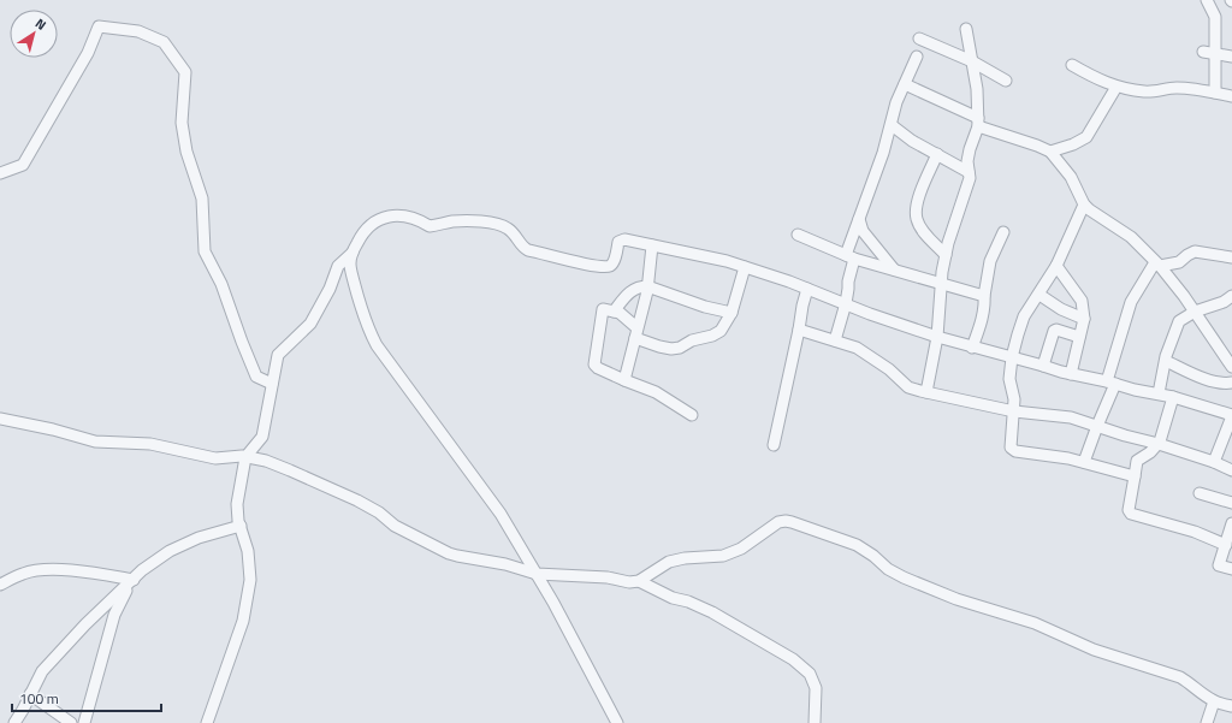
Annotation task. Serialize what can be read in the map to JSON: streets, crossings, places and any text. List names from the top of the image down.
{
  "scale_bar": "100 m",
  "north": "top right"
}
